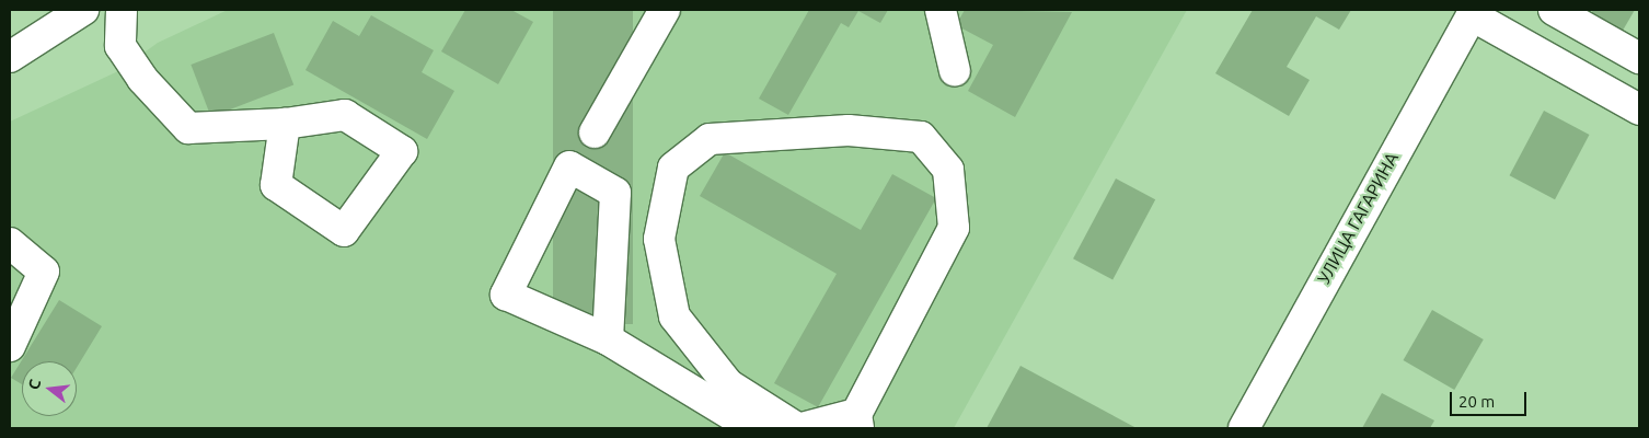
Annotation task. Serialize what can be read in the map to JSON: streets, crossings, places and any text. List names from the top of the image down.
{
  "streets": {
    "main road": ["УЛИЦА ГАГАРИНА"]
  },
  "scale_bar": "20 m",
  "north": "left"
}
